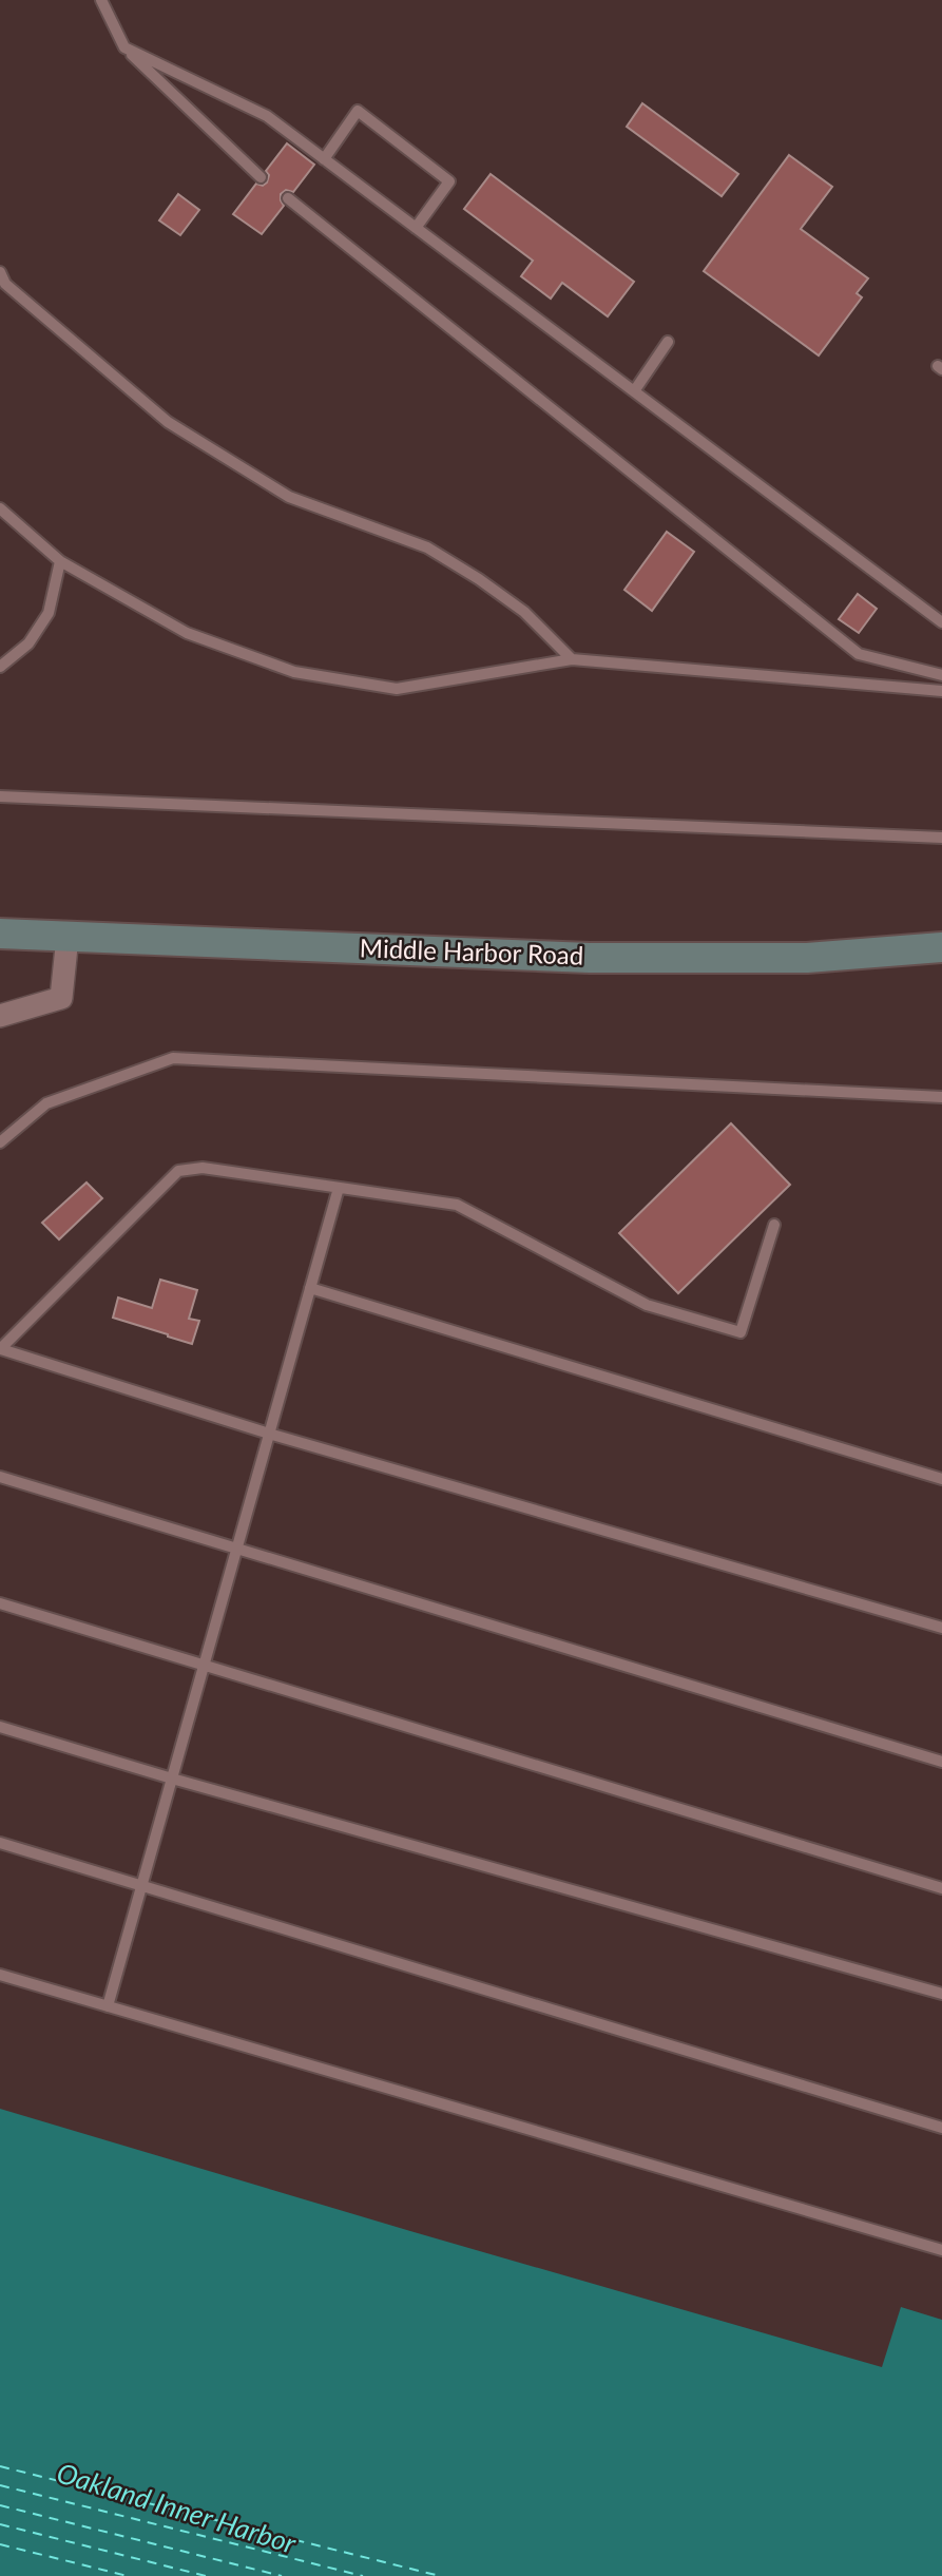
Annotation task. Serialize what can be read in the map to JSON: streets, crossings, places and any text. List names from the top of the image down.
{
  "streets": {
    "main road": ["Middle Harbor Road"]
  },
  "water": ["Oakland Inner Harbor"]
}
